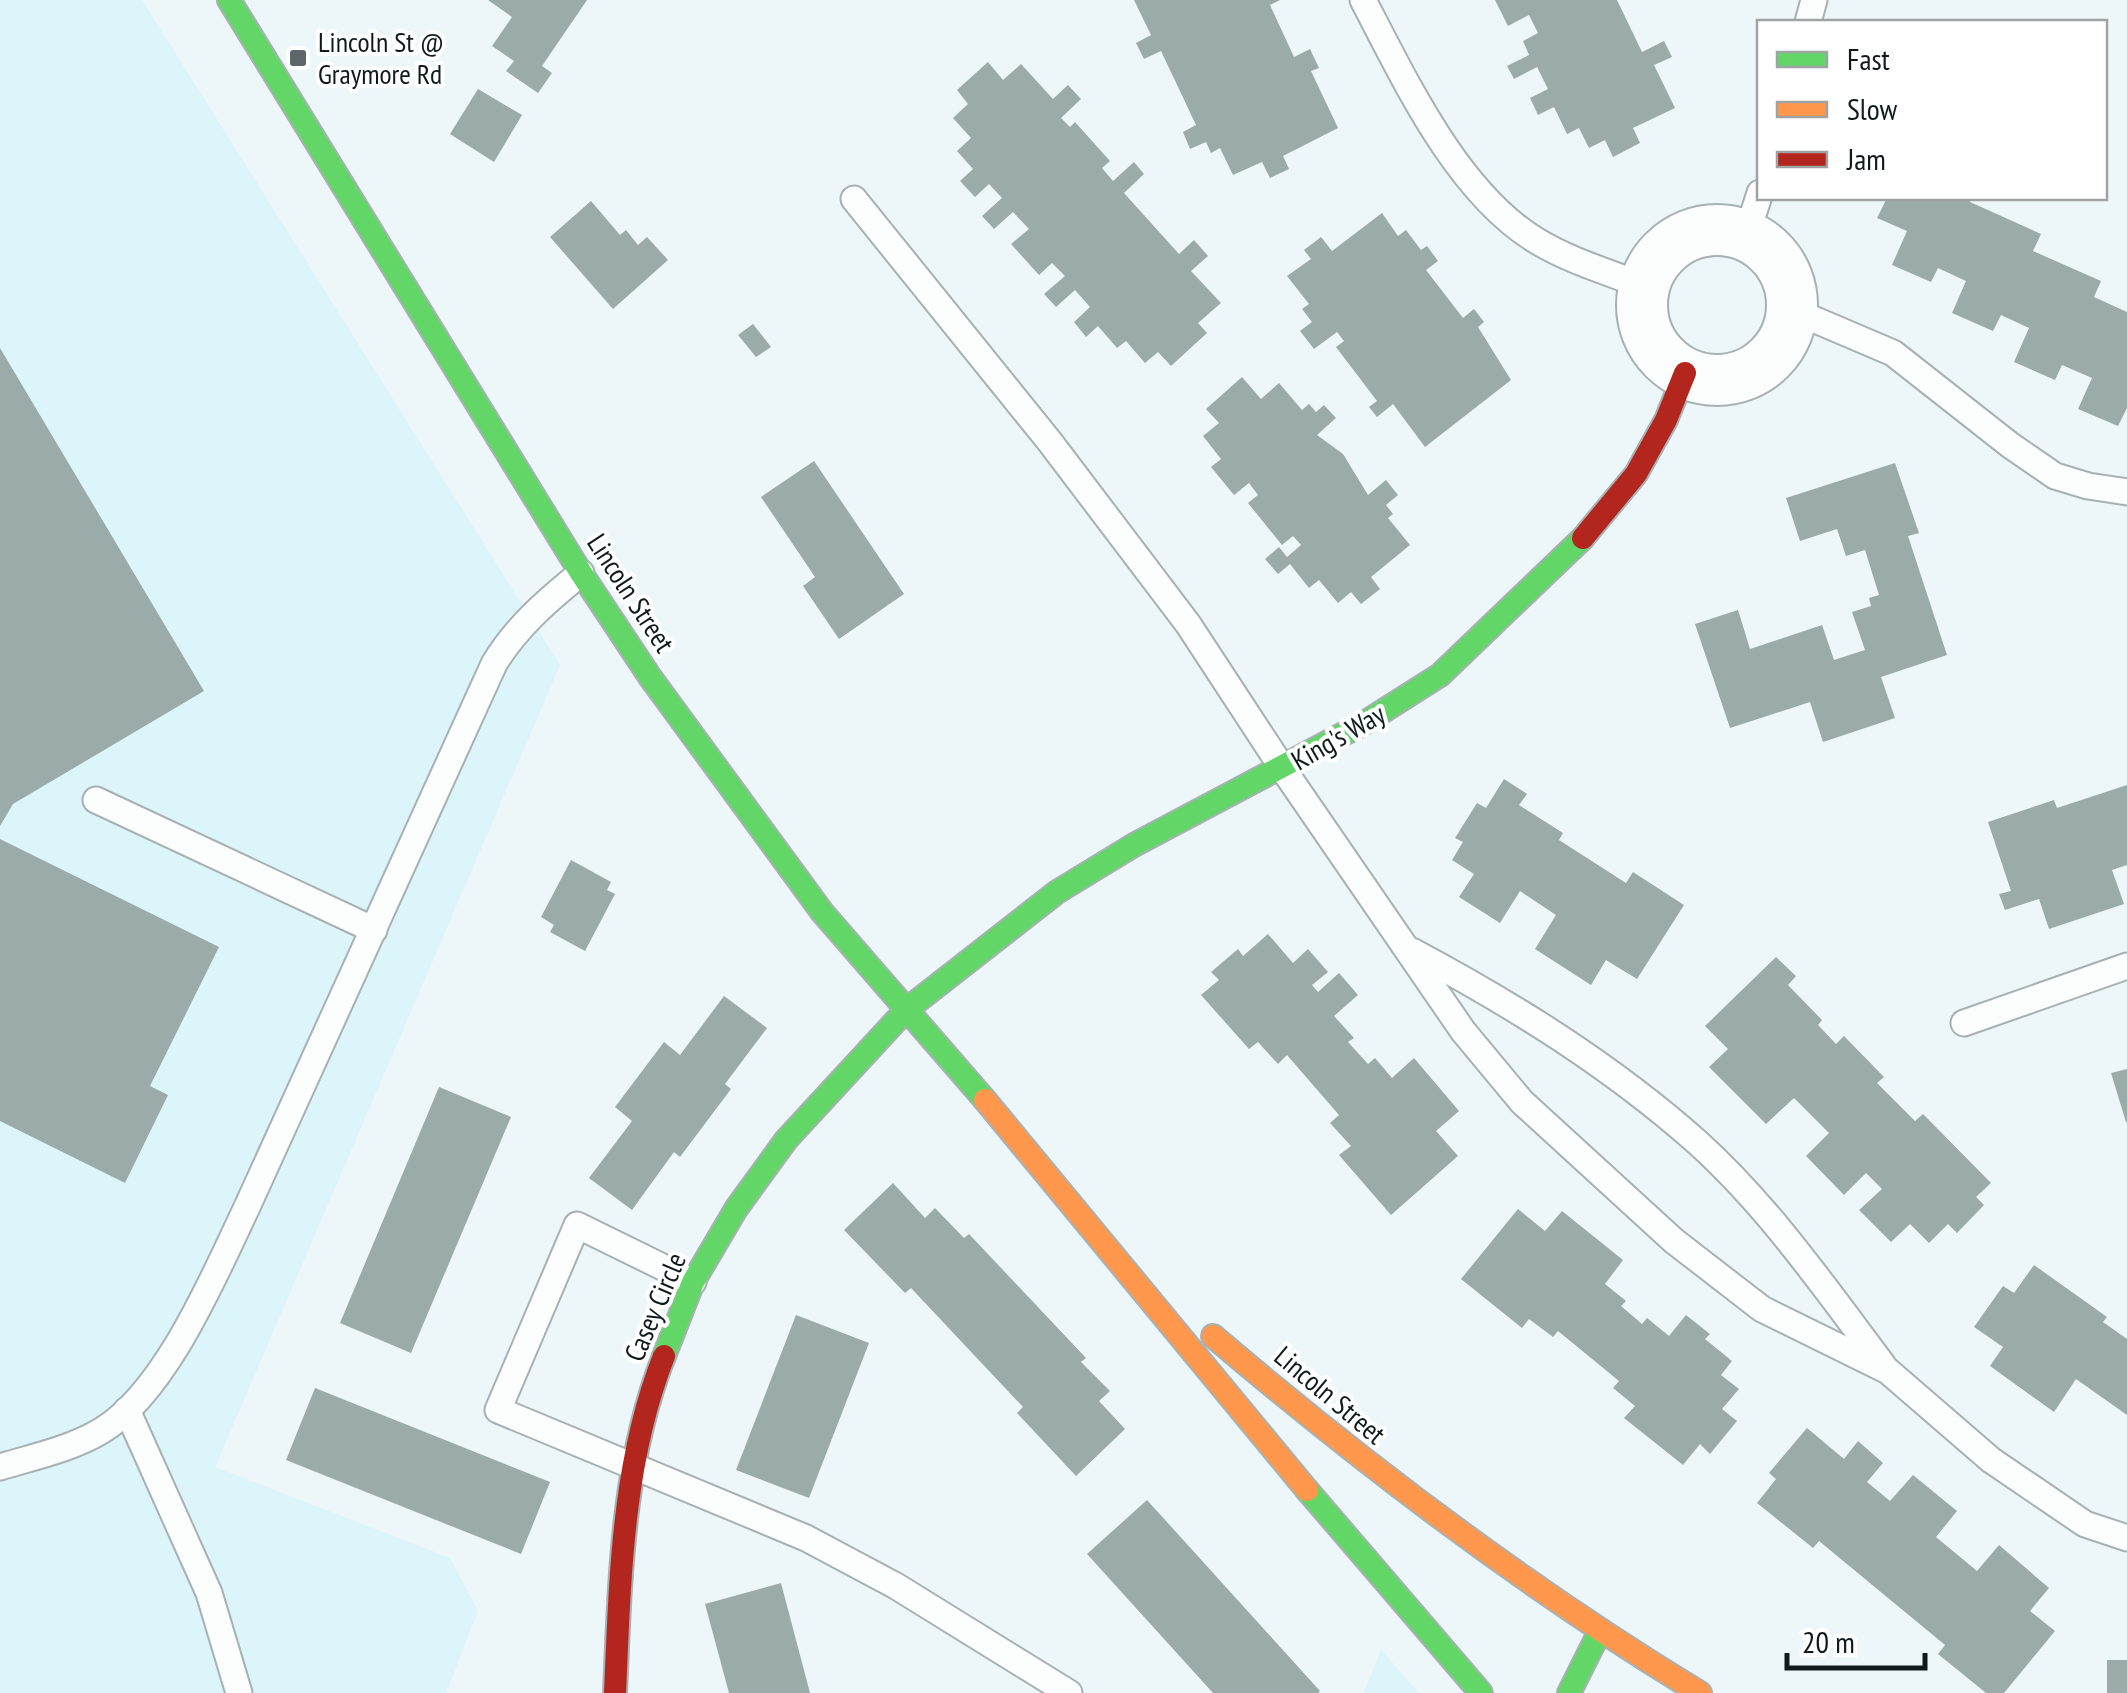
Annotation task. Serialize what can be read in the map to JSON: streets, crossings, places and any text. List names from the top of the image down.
{
  "streets": {
    "street": ["Lincoln Street", "King's Way", "Casey Circle"]
  },
  "crossings": [
    ["Lincoln Street", "King's Way"],
    ["Lincoln Street", "Casey Circle"],
    ["King's Way", "Casey Circle"]
  ],
  "places": {
    "transit": ["Lincoln St @ Graymore Rd"]
  },
  "legend": ["Fast", "Slow", "Jam"],
  "scale_bar": "20 m"
}
